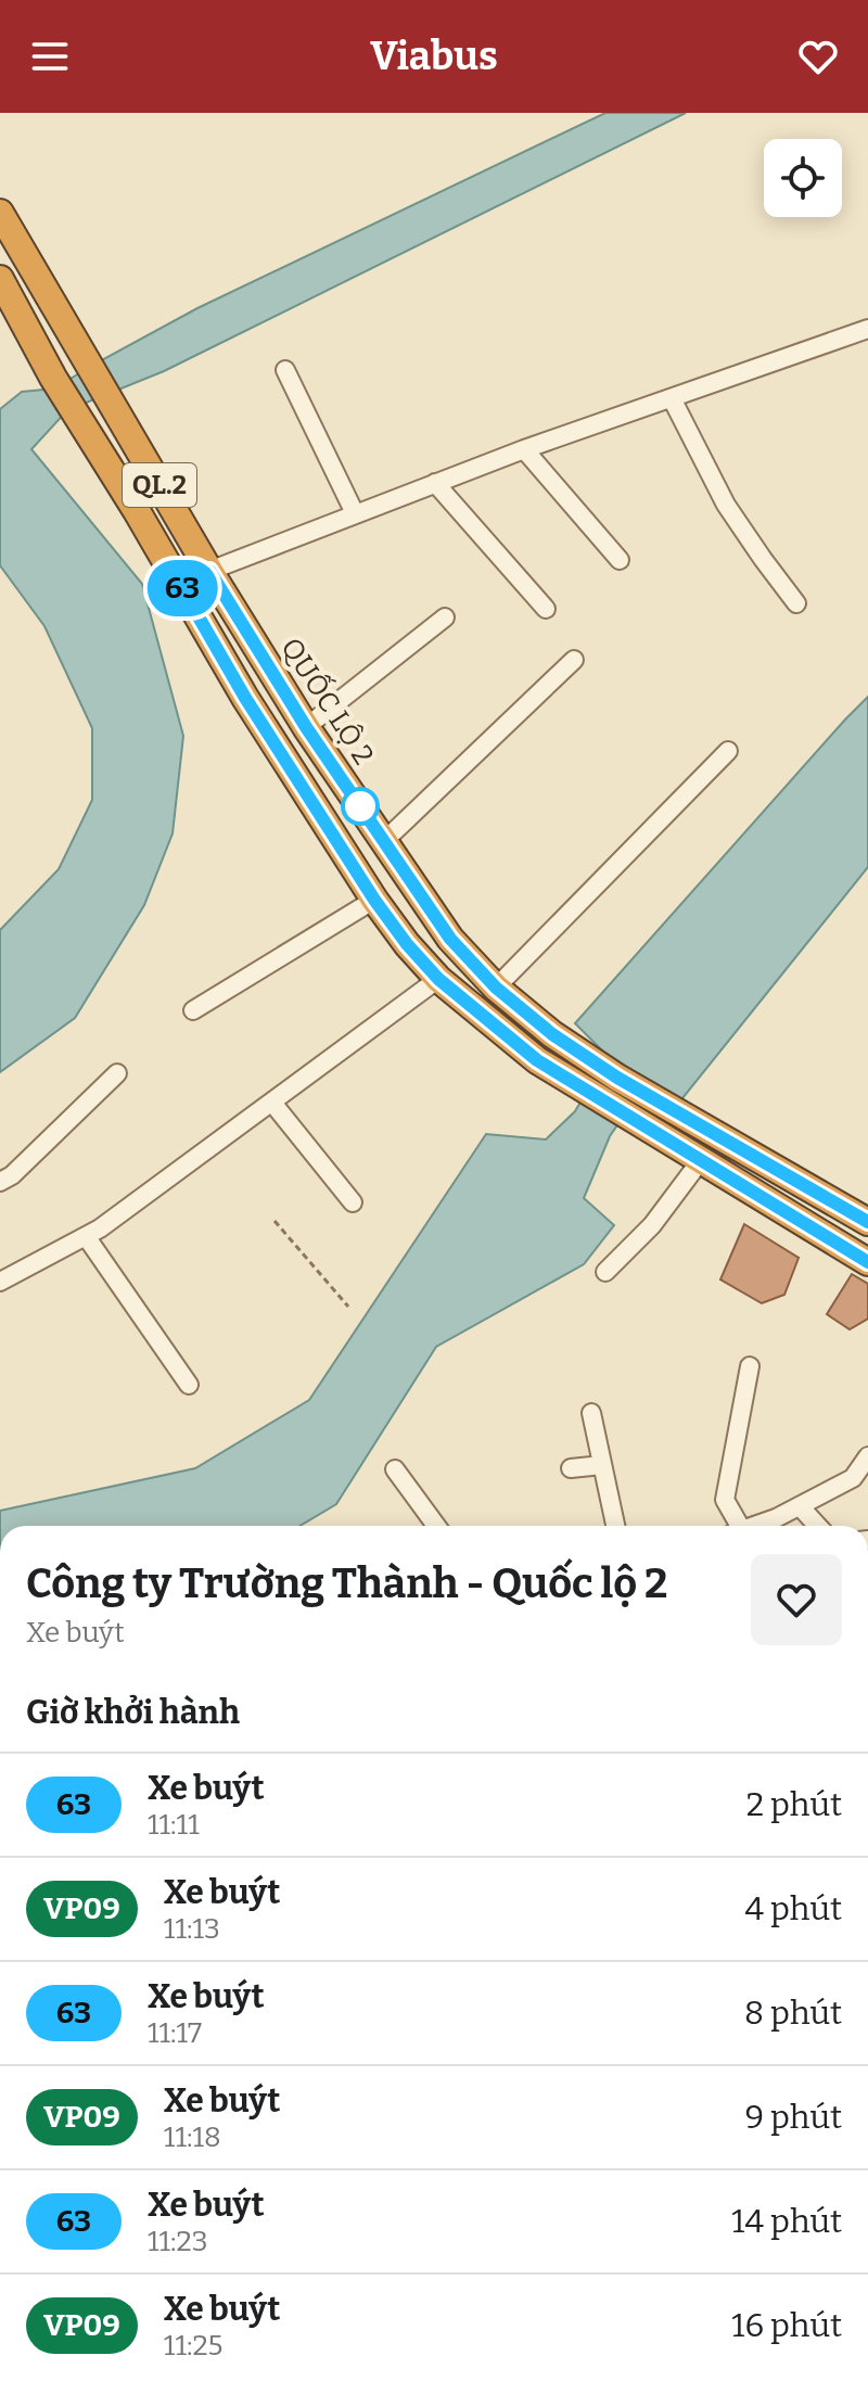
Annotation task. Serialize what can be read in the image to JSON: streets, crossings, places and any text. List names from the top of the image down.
{
  "streets": {
    "highway": ["QL.2", "QUỐC LỘ 2"]
  },
  "lines": ["bus line 63"],
  "page": {
    "header": "Viabus",
    "on_map": "63",
    "heading": [
      ["Công ty Trường Thành - Quốc lộ 2", "Xe buýt"],
      "Giờ khởi hành"
    ],
    "list": [
      {
        "mark": "63",
        "name": "Xe buýt",
        "note": "11:11",
        "value": "2 phút"
      },
      {
        "mark": "VP09",
        "name": "Xe buýt",
        "note": "11:13",
        "value": "4 phút"
      },
      {
        "mark": "63",
        "name": "Xe buýt",
        "note": "11:17",
        "value": "8 phút"
      },
      {
        "mark": "VP09",
        "name": "Xe buýt",
        "note": "11:18",
        "value": "9 phút"
      },
      {
        "mark": "63",
        "name": "Xe buýt",
        "note": "11:23",
        "value": "14 phút"
      },
      {
        "mark": "VP09",
        "name": "Xe buýt",
        "note": "11:25",
        "value": "16 phút"
      }
    ]
  }
}
